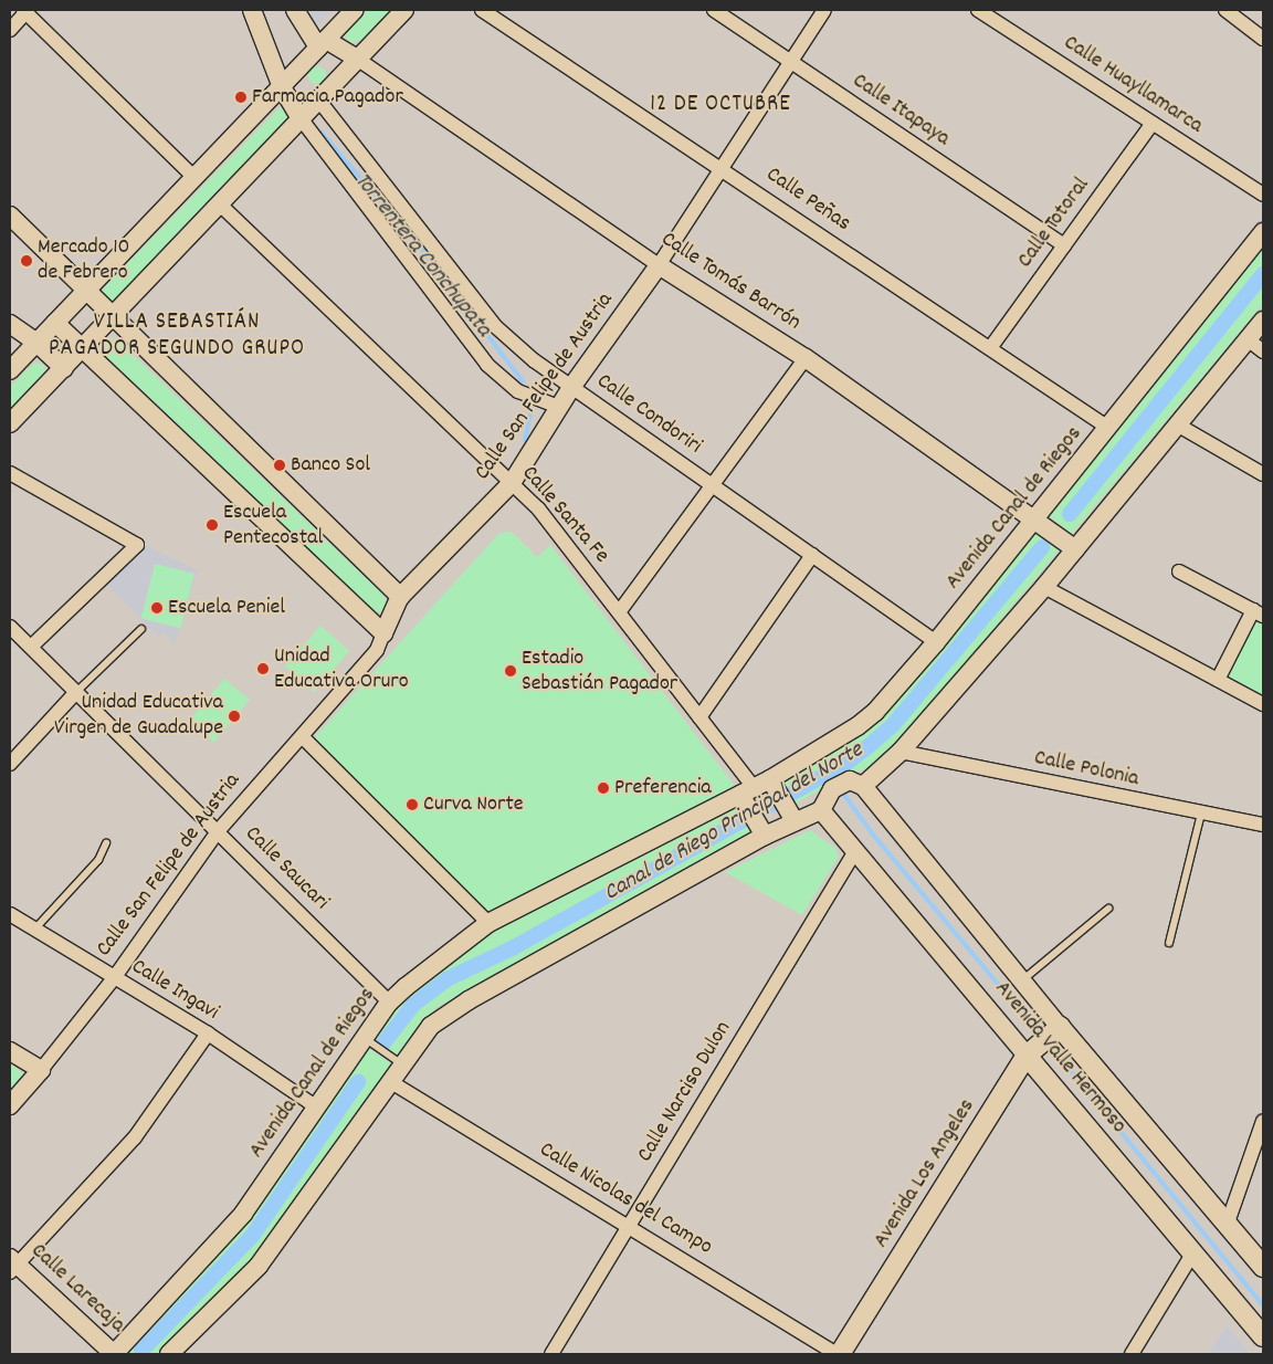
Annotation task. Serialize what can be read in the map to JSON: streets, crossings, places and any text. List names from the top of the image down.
{
  "streets": {
    "main road": ["Avenida Valle Hermoso", "Avenida Los Angeles"],
    "street": [
      "Calle Huayllamarca",
      "Calle Itapaya",
      "Calle Peñas",
      "Calle Totoral",
      "Calle Tomás Barrón",
      "Calle San Felipe de Austria",
      "Calle Condoriri",
      "Avenida Canal de Riegos",
      "Calle Santa Fe",
      "Calle Polonia",
      "Calle Saucari",
      "Calle Ingavi",
      "Calle Narciso Dulon",
      "Calle Nicolas del Campo",
      "Calle Larecaja"
    ]
  },
  "crossings": [
    ["Calle Huayllamarca", "Calle Totoral"],
    ["Calle Itapaya", "Calle Totoral"],
    ["Calle Itapaya", "Calle San Felipe de Austria"],
    ["Calle Peñas", "Calle Totoral"],
    ["Calle Peñas", "Calle San Felipe de Austria"],
    ["Calle Peñas", "Avenida Canal de Riegos"],
    ["Calle Tomás Barrón", "Calle San Felipe de Austria"],
    ["Calle Tomás Barrón", "Avenida Canal de Riegos"],
    ["Calle San Felipe de Austria", "Calle Condoriri"],
    ["Calle San Felipe de Austria", "Calle Santa Fe"],
    ["Calle San Felipe de Austria", "Calle Saucari"],
    ["Calle San Felipe de Austria", "Calle Ingavi"],
    ["Calle Condoriri", "Avenida Canal de Riegos"],
    ["Avenida Canal de Riegos", "Calle Santa Fe"],
    ["Avenida Canal de Riegos", "Calle Saucari"],
    ["Avenida Canal de Riegos", "Calle Ingavi"],
    ["Avenida Canal de Riegos", "Avenida Valle Hermoso"],
    ["Avenida Canal de Riegos", "Calle Nicolas del Campo"],
    ["Avenida Canal de Riegos", "Calle Larecaja"],
    ["Avenida Valle Hermoso", "Calle Narciso Dulon"],
    ["Avenida Valle Hermoso", "Avenida Los Angeles"],
    ["Calle Narciso Dulon", "Calle Nicolas del Campo"],
    ["Avenida Los Angeles", "Calle Nicolas del Campo"]
  ],
  "districts": ["12 DE OCTUBRE", "VILLA SEBASTIÁN PAGADOR SEGUNDO GRUPO"],
  "water": ["Torrentera Conchupata", "Canal de Riego Principal del Norte"],
  "places": [
    "Farmacia Pagador",
    "Mercado 10 de Febrero",
    "Banco Sol",
    "Escuela Pentecostal",
    "Escuela Peniel",
    "Unidad Educativa Oruro",
    "Estadio Sebastián Pagador",
    "Unidad Educativa Virgen de Guadalupe",
    "Preferencia",
    "Curva Norte"
  ]
}
